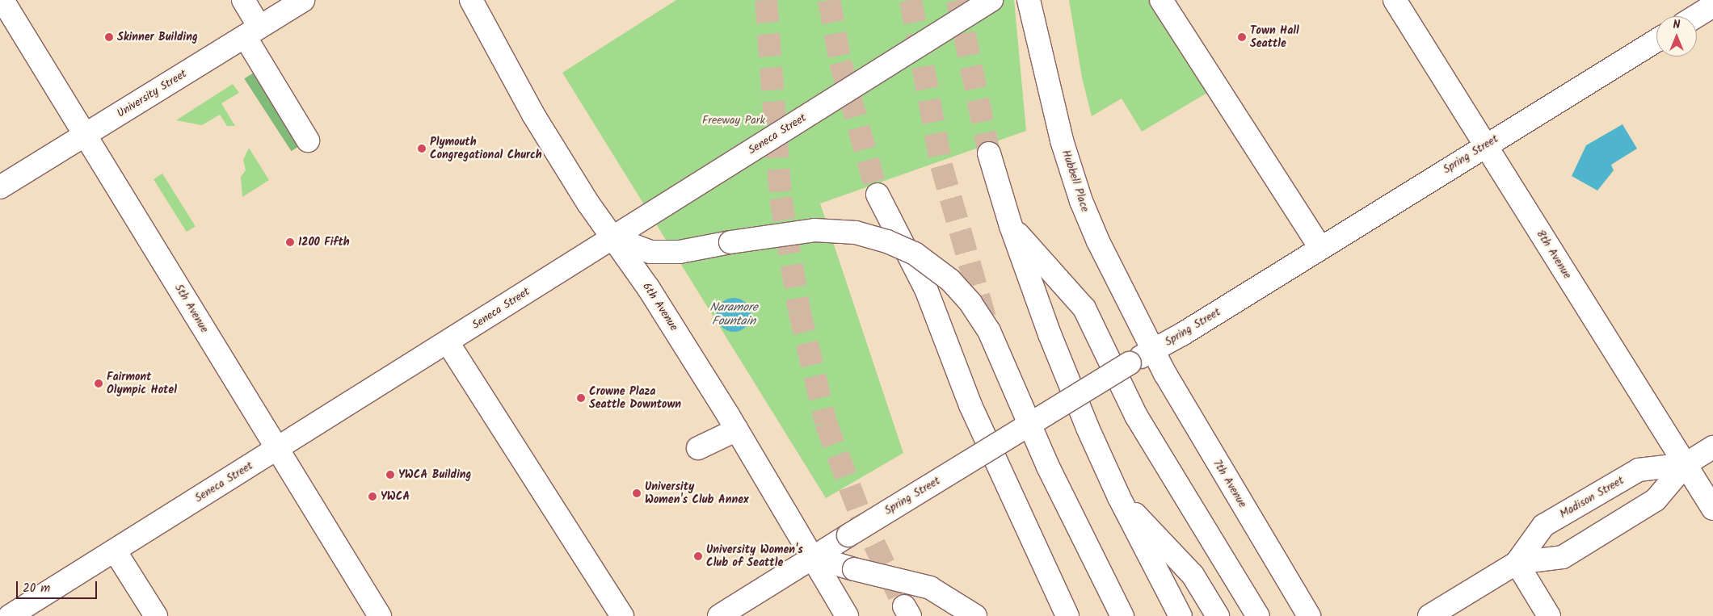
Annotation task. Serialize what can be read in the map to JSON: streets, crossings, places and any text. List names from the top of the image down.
{
  "streets": {
    "main road": [
      "University Street",
      "Seneca Street",
      "Spring Street",
      "Hubbell Place",
      "8th Avenue",
      "6th Avenue",
      "5th Avenue",
      "7th Avenue",
      "Madison Street"
    ]
  },
  "crossings": [
    ["University Street", "5th Avenue"],
    ["Seneca Street", "6th Avenue"],
    ["Seneca Street", "5th Avenue"],
    ["Spring Street", "Hubbell Place"],
    ["Spring Street", "8th Avenue"],
    ["Spring Street", "6th Avenue"],
    ["Spring Street", "7th Avenue"],
    ["Hubbell Place", "7th Avenue"],
    ["8th Avenue", "Madison Street"]
  ],
  "water": ["Naramore Fountain"],
  "parks": ["Freeway Park"],
  "places": [
    "Skinner Building",
    "Town Hall Seattle",
    "Plymouth Congregational Church",
    "1200 Fifth",
    "Fairmont Olympic Hotel",
    "Crowne Plaza Seattle Downtown",
    "YWCA Building",
    "University Women's Club Annex",
    "YWCA",
    "University Women's Club of Seattle"
  ],
  "scale_bar": "20 m",
  "north": "top"
}
